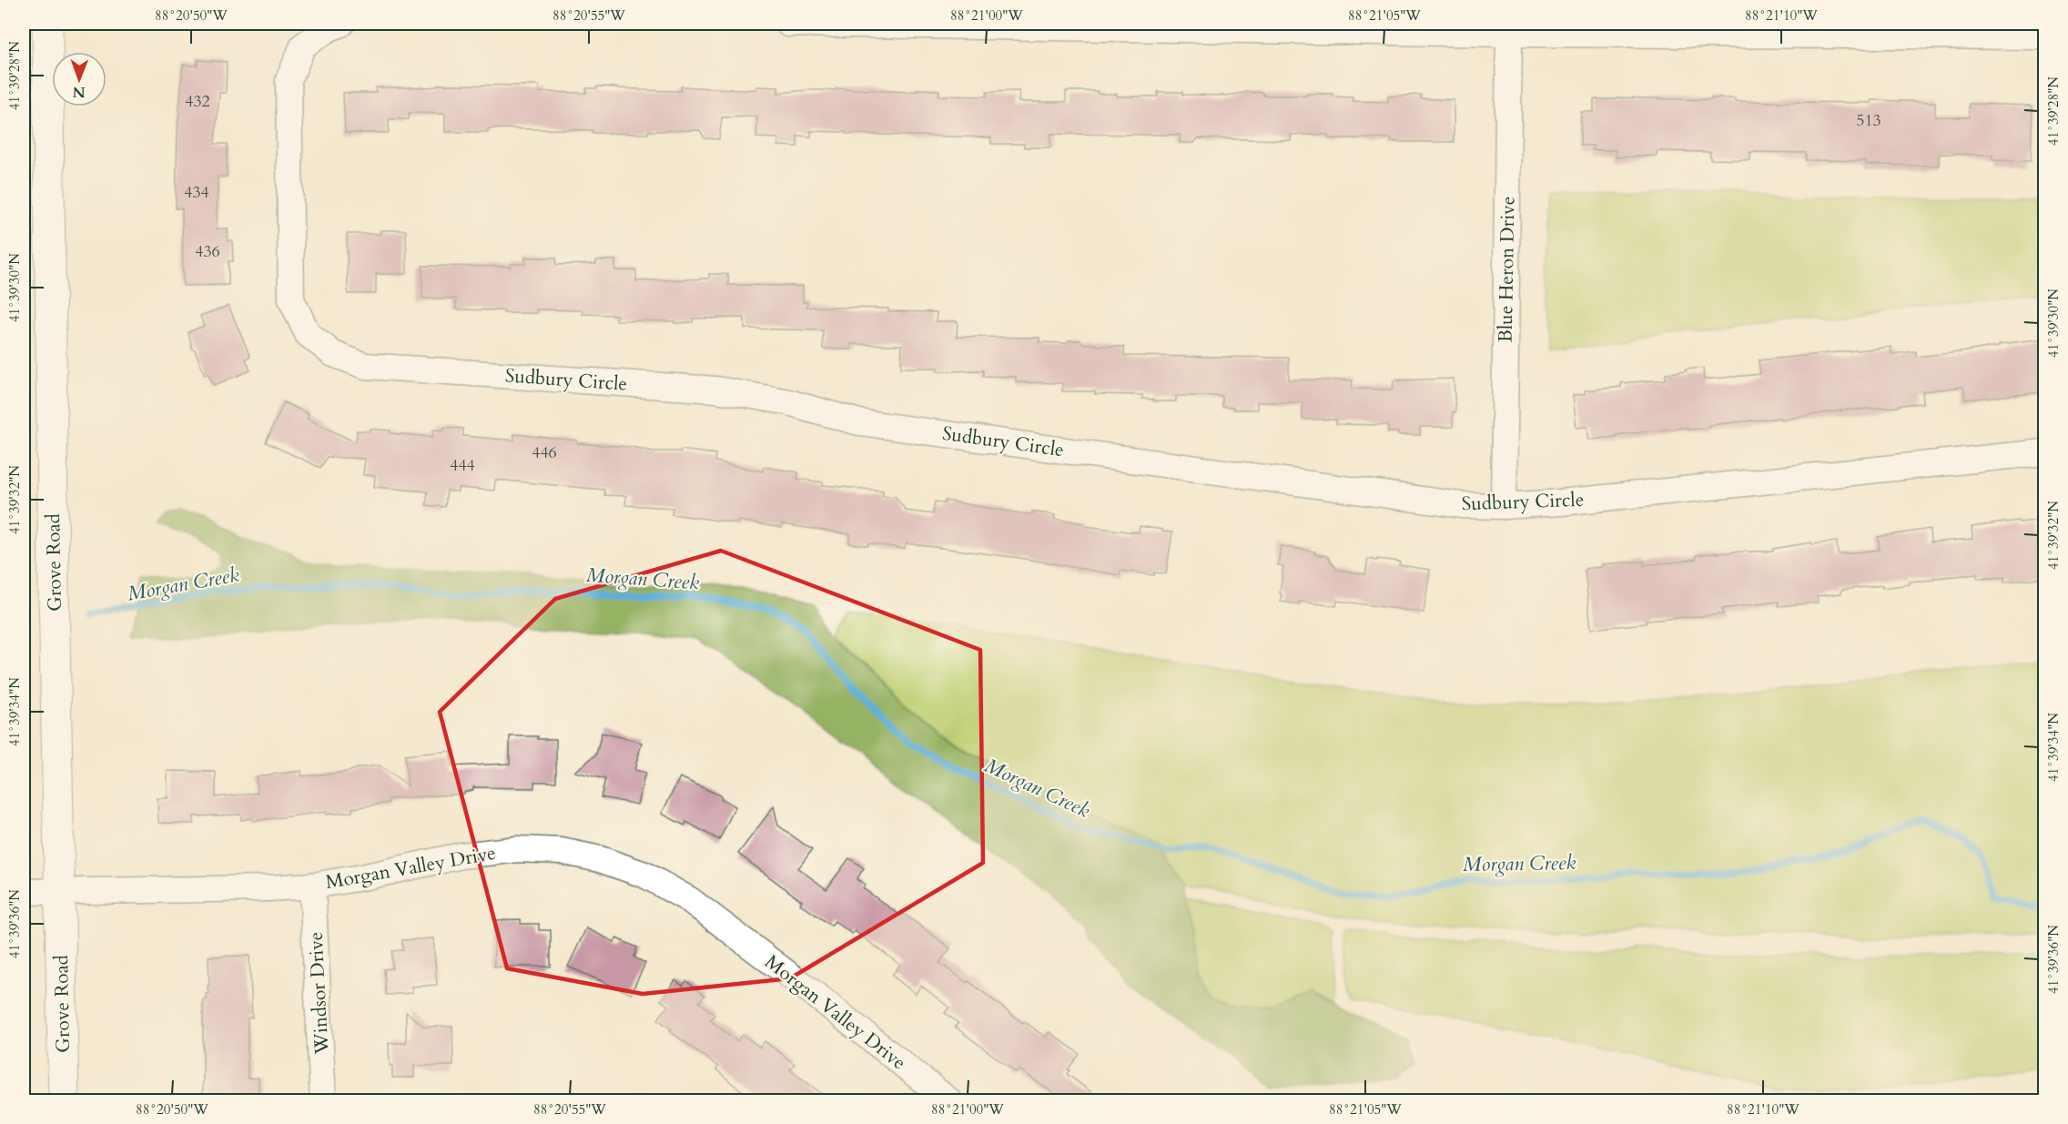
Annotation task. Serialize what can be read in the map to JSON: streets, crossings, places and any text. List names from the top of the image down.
{
  "streets": {
    "street": [
      "Blue Heron Drive",
      "Sudbury Circle",
      "Grove Road",
      "Morgan Valley Drive",
      "Windsor Drive"
    ]
  },
  "crossings": [
    ["Blue Heron Drive", "Sudbury Circle"],
    ["Grove Road", "Morgan Valley Drive"],
    ["Morgan Valley Drive", "Windsor Drive"]
  ],
  "water": ["Morgan Creek"],
  "house_numbers": [
    "432",
    "513",
    "434",
    "436",
    "446",
    "444"
  ],
  "north": "bottom",
  "coordinates": [
    "88°20'50\"W",
    "88°20'55\"W",
    "88°21'00\"W",
    "88°21'05\"W",
    "88°21'10\"W",
    "41°39'28\"N",
    "41°39'30\"N",
    "41°39'32\"N",
    "41°39'34\"N",
    "41°39'36\"N"
  ]
}
